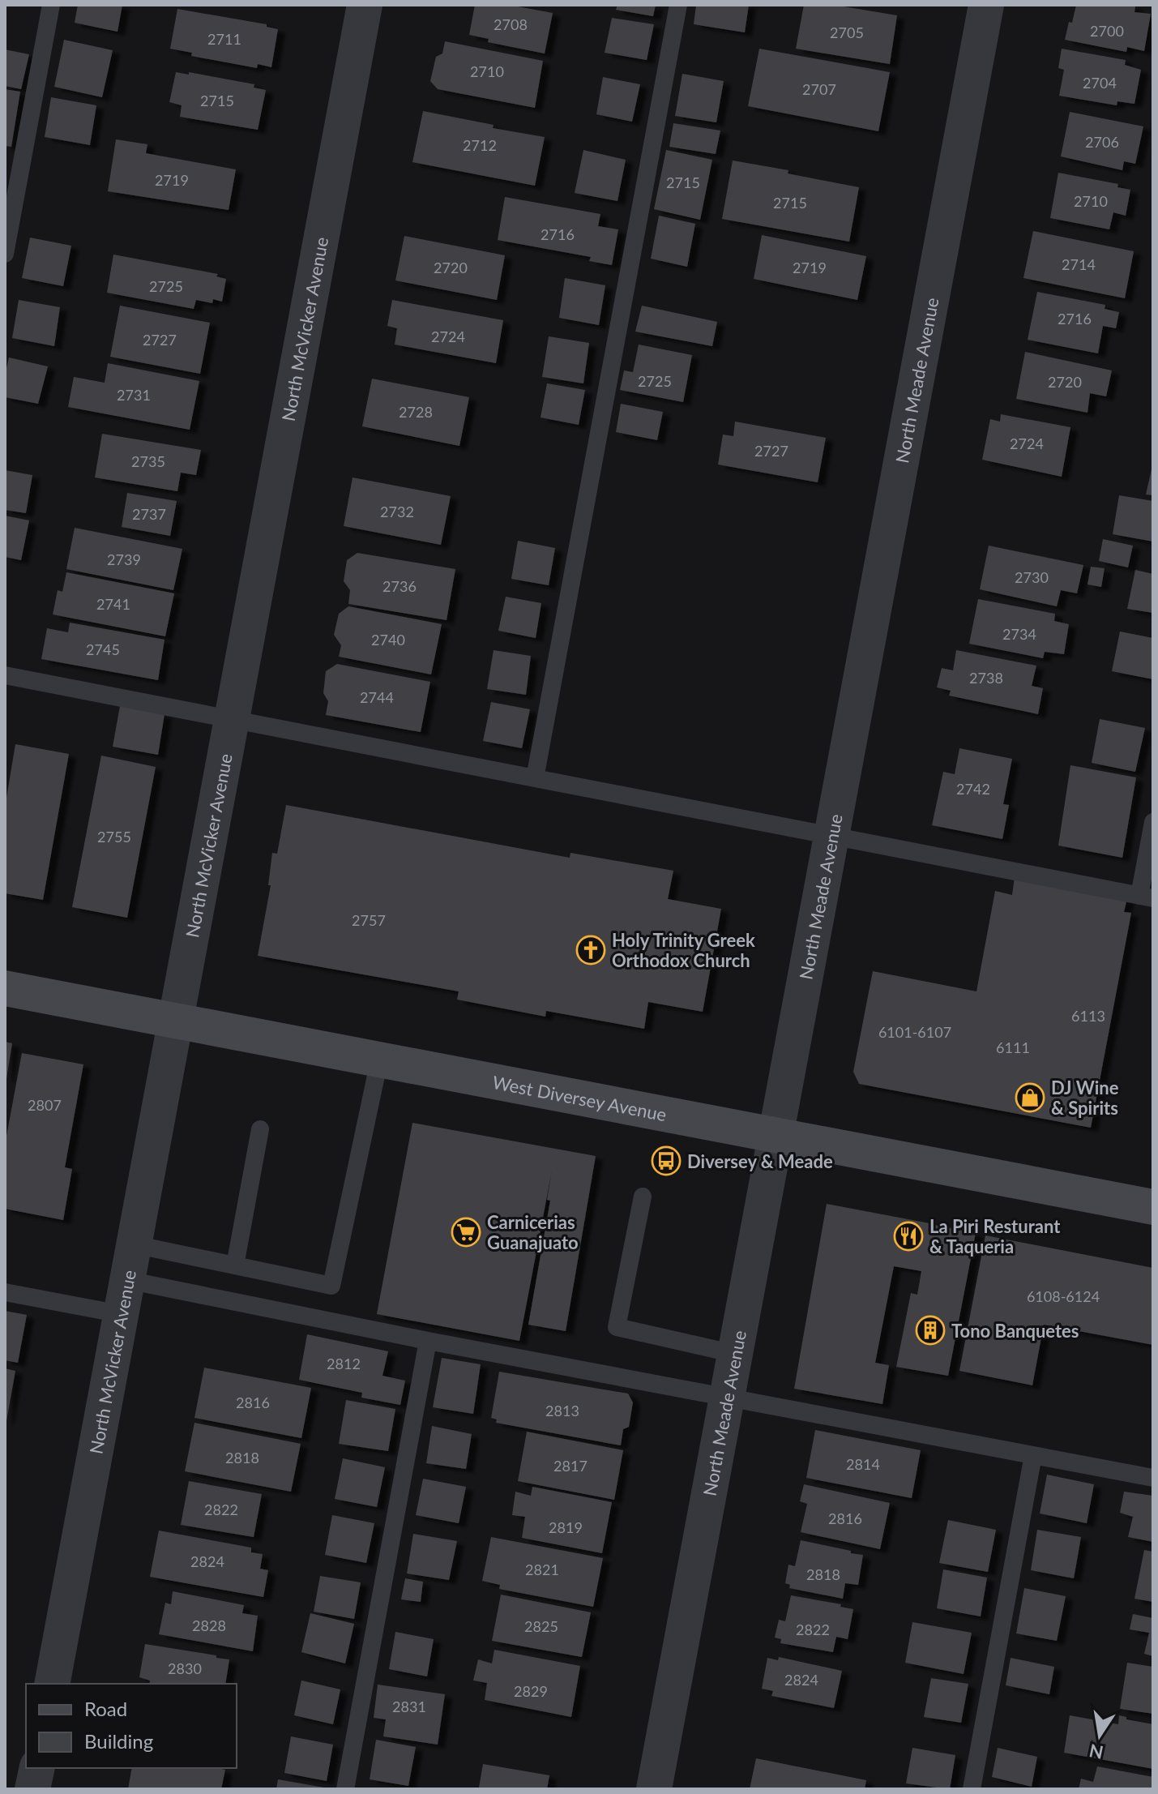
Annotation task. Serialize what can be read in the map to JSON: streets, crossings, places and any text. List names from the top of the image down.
{
  "streets": {
    "main road": ["West Diversey Avenue"],
    "street": ["North McVicker Avenue", "North Meade Avenue"]
  },
  "crossings": [
    ["North McVicker Avenue", "West Diversey Avenue"],
    ["North Meade Avenue", "West Diversey Avenue"]
  ],
  "places": {
    "church": ["Holy Trinity Greek Orthodox Church"],
    "shop": ["DJ Wine & Spirits"],
    "bus stop": ["Diversey & Meade"],
    "supermarket": ["Carnicerias Guanajuato"],
    "restaurant": ["La Piri Resturant & Taqueria"],
    "building": ["Tono Banquetes"]
  },
  "house_numbers": [
    "2708",
    "2700",
    "2705",
    "2711",
    "2710",
    "2704",
    "2707",
    "2715",
    "2706",
    "2712",
    "2719",
    "2715",
    "2710",
    "2715",
    "2716",
    "2714",
    "2720",
    "2719",
    "2725",
    "2716",
    "2724",
    "2727",
    "2725",
    "2720",
    "2731",
    "2728",
    "2724",
    "2727",
    "2735",
    "2732",
    "2737",
    "2739",
    "2730",
    "2736",
    "2741",
    "2734",
    "2740",
    "2745",
    "2738",
    "2744",
    "2742",
    "2755",
    "2757",
    "6113",
    "6101-6107",
    "6111",
    "2807",
    "6108-6124",
    "2812",
    "2816",
    "2813",
    "2818",
    "2814",
    "2817",
    "2822",
    "2816",
    "2819",
    "2824",
    "2821",
    "2818",
    "2828",
    "2825",
    "2822",
    "2830",
    "2824",
    "2829",
    "2831"
  ],
  "legend": ["Road", "Building"],
  "north": "bottom"
}
